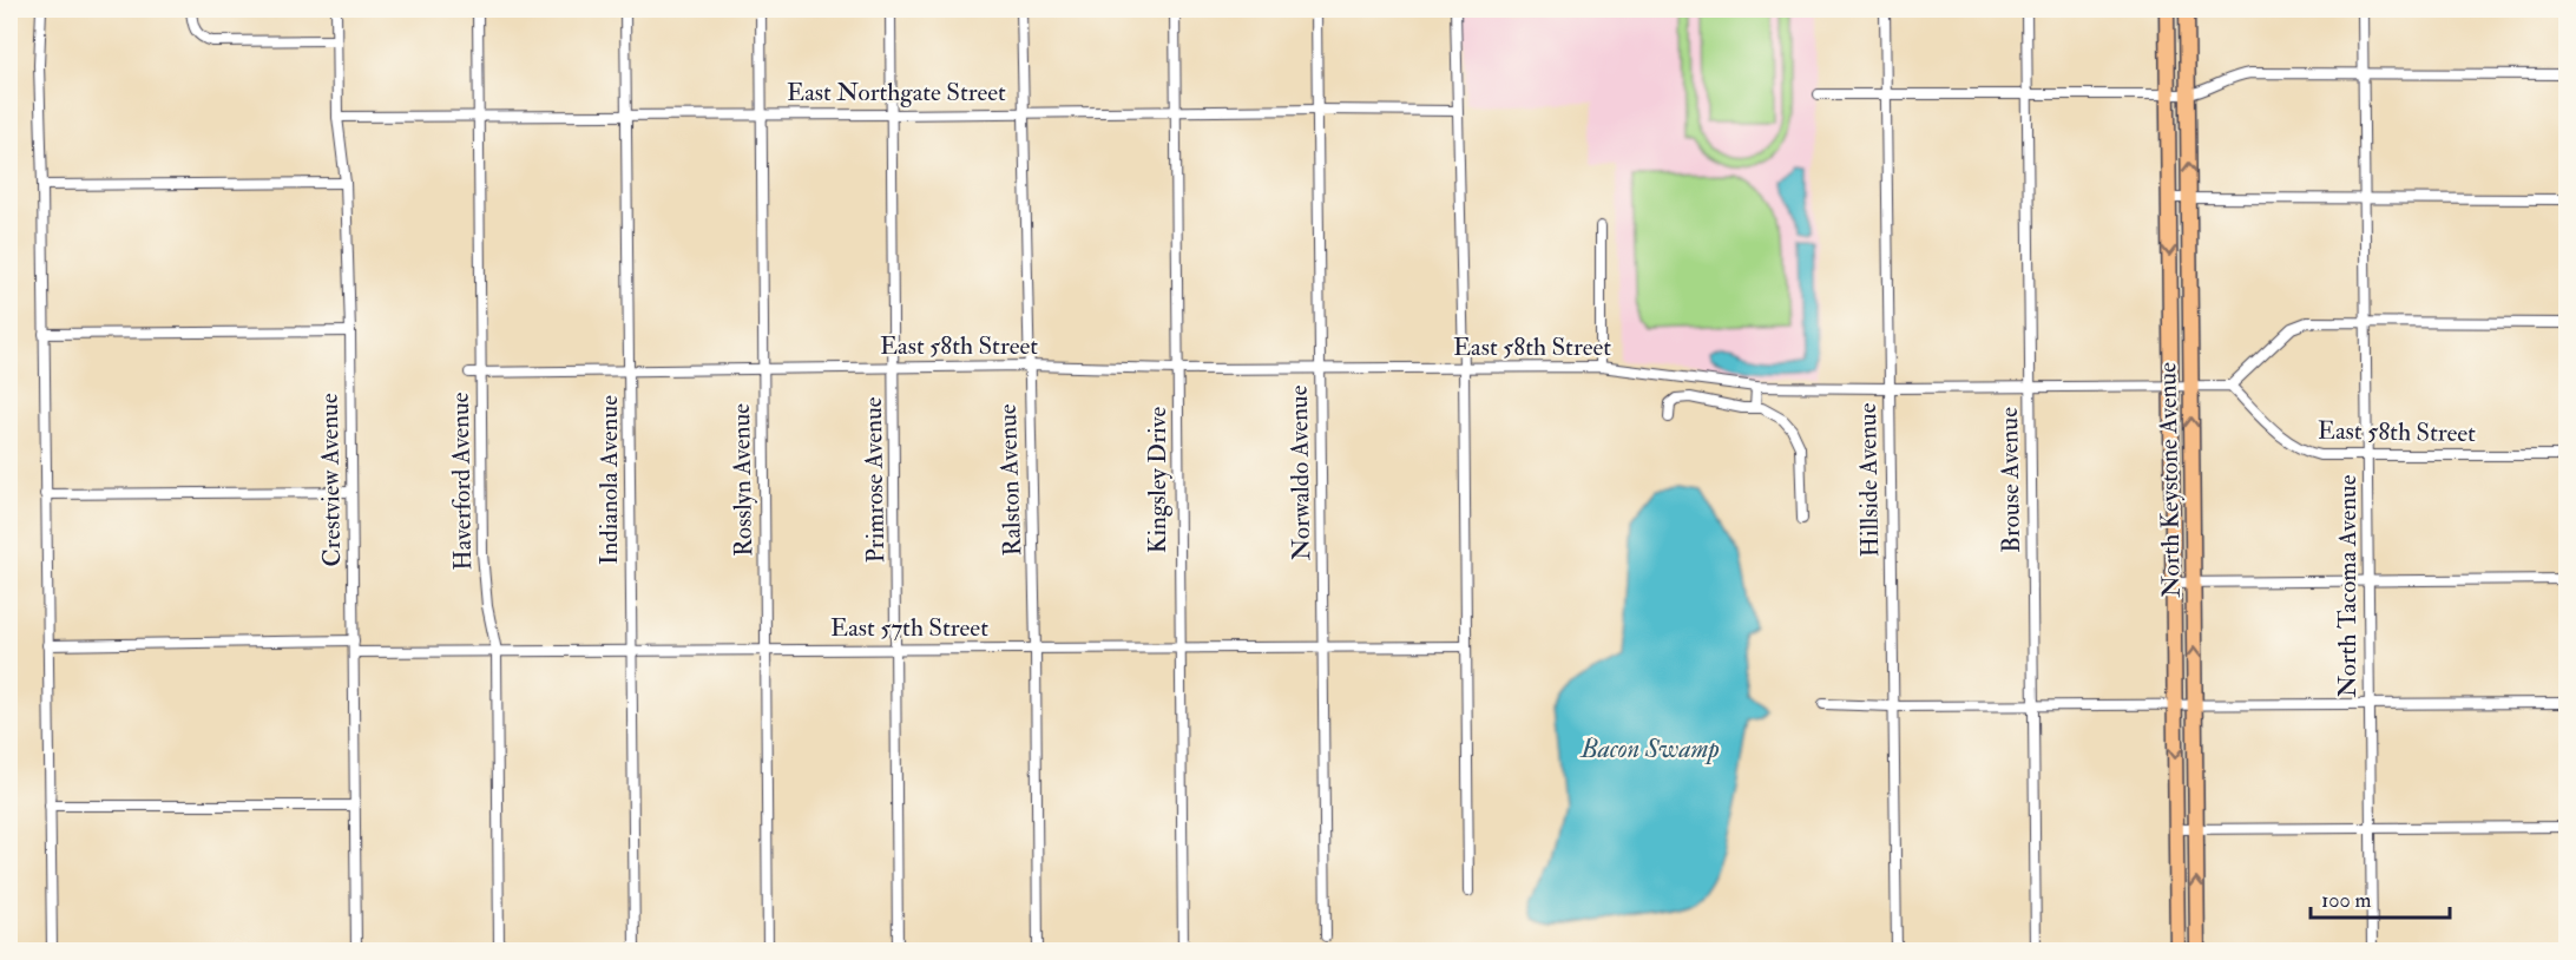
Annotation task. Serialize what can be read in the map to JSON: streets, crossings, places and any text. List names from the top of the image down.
{
  "streets": {
    "main road": ["North Keystone Avenue"],
    "street": [
      "East Northgate Street",
      "East 58th Street",
      "Norwaldo Avenue",
      "Crestview Avenue",
      "Indianola Avenue",
      "Rosslyn Avenue",
      "Primrose Avenue",
      "Ralston Avenue",
      "Kingsley Drive",
      "Hillside Avenue",
      "Brouse Avenue",
      "Haverford Avenue",
      "North Tacoma Avenue",
      "East 57th Street"
    ]
  },
  "crossings": [
    ["East Northgate Street", "Norwaldo Avenue"],
    ["East Northgate Street", "Crestview Avenue"],
    ["East Northgate Street", "Indianola Avenue"],
    ["East Northgate Street", "Rosslyn Avenue"],
    ["East Northgate Street", "Primrose Avenue"],
    ["East Northgate Street", "Ralston Avenue"],
    ["East Northgate Street", "Kingsley Drive"],
    ["East Northgate Street", "Haverford Avenue"],
    ["East 58th Street", "Norwaldo Avenue"],
    ["East 58th Street", "Indianola Avenue"],
    ["East 58th Street", "Rosslyn Avenue"],
    ["East 58th Street", "Primrose Avenue"],
    ["East 58th Street", "Ralston Avenue"],
    ["East 58th Street", "Kingsley Drive"],
    ["East 58th Street", "Hillside Avenue"],
    ["East 58th Street", "Brouse Avenue"],
    ["East 58th Street", "North Keystone Avenue"],
    ["East 58th Street", "Haverford Avenue"],
    ["East 58th Street", "North Tacoma Avenue"],
    ["Norwaldo Avenue", "East 57th Street"],
    ["Crestview Avenue", "East 57th Street"],
    ["Indianola Avenue", "East 57th Street"],
    ["Rosslyn Avenue", "East 57th Street"],
    ["Primrose Avenue", "East 57th Street"],
    ["Ralston Avenue", "East 57th Street"],
    ["Kingsley Drive", "East 57th Street"],
    ["Haverford Avenue", "East 57th Street"]
  ],
  "water": ["Bacon Swamp"],
  "scale_bar": "100 m"
}
